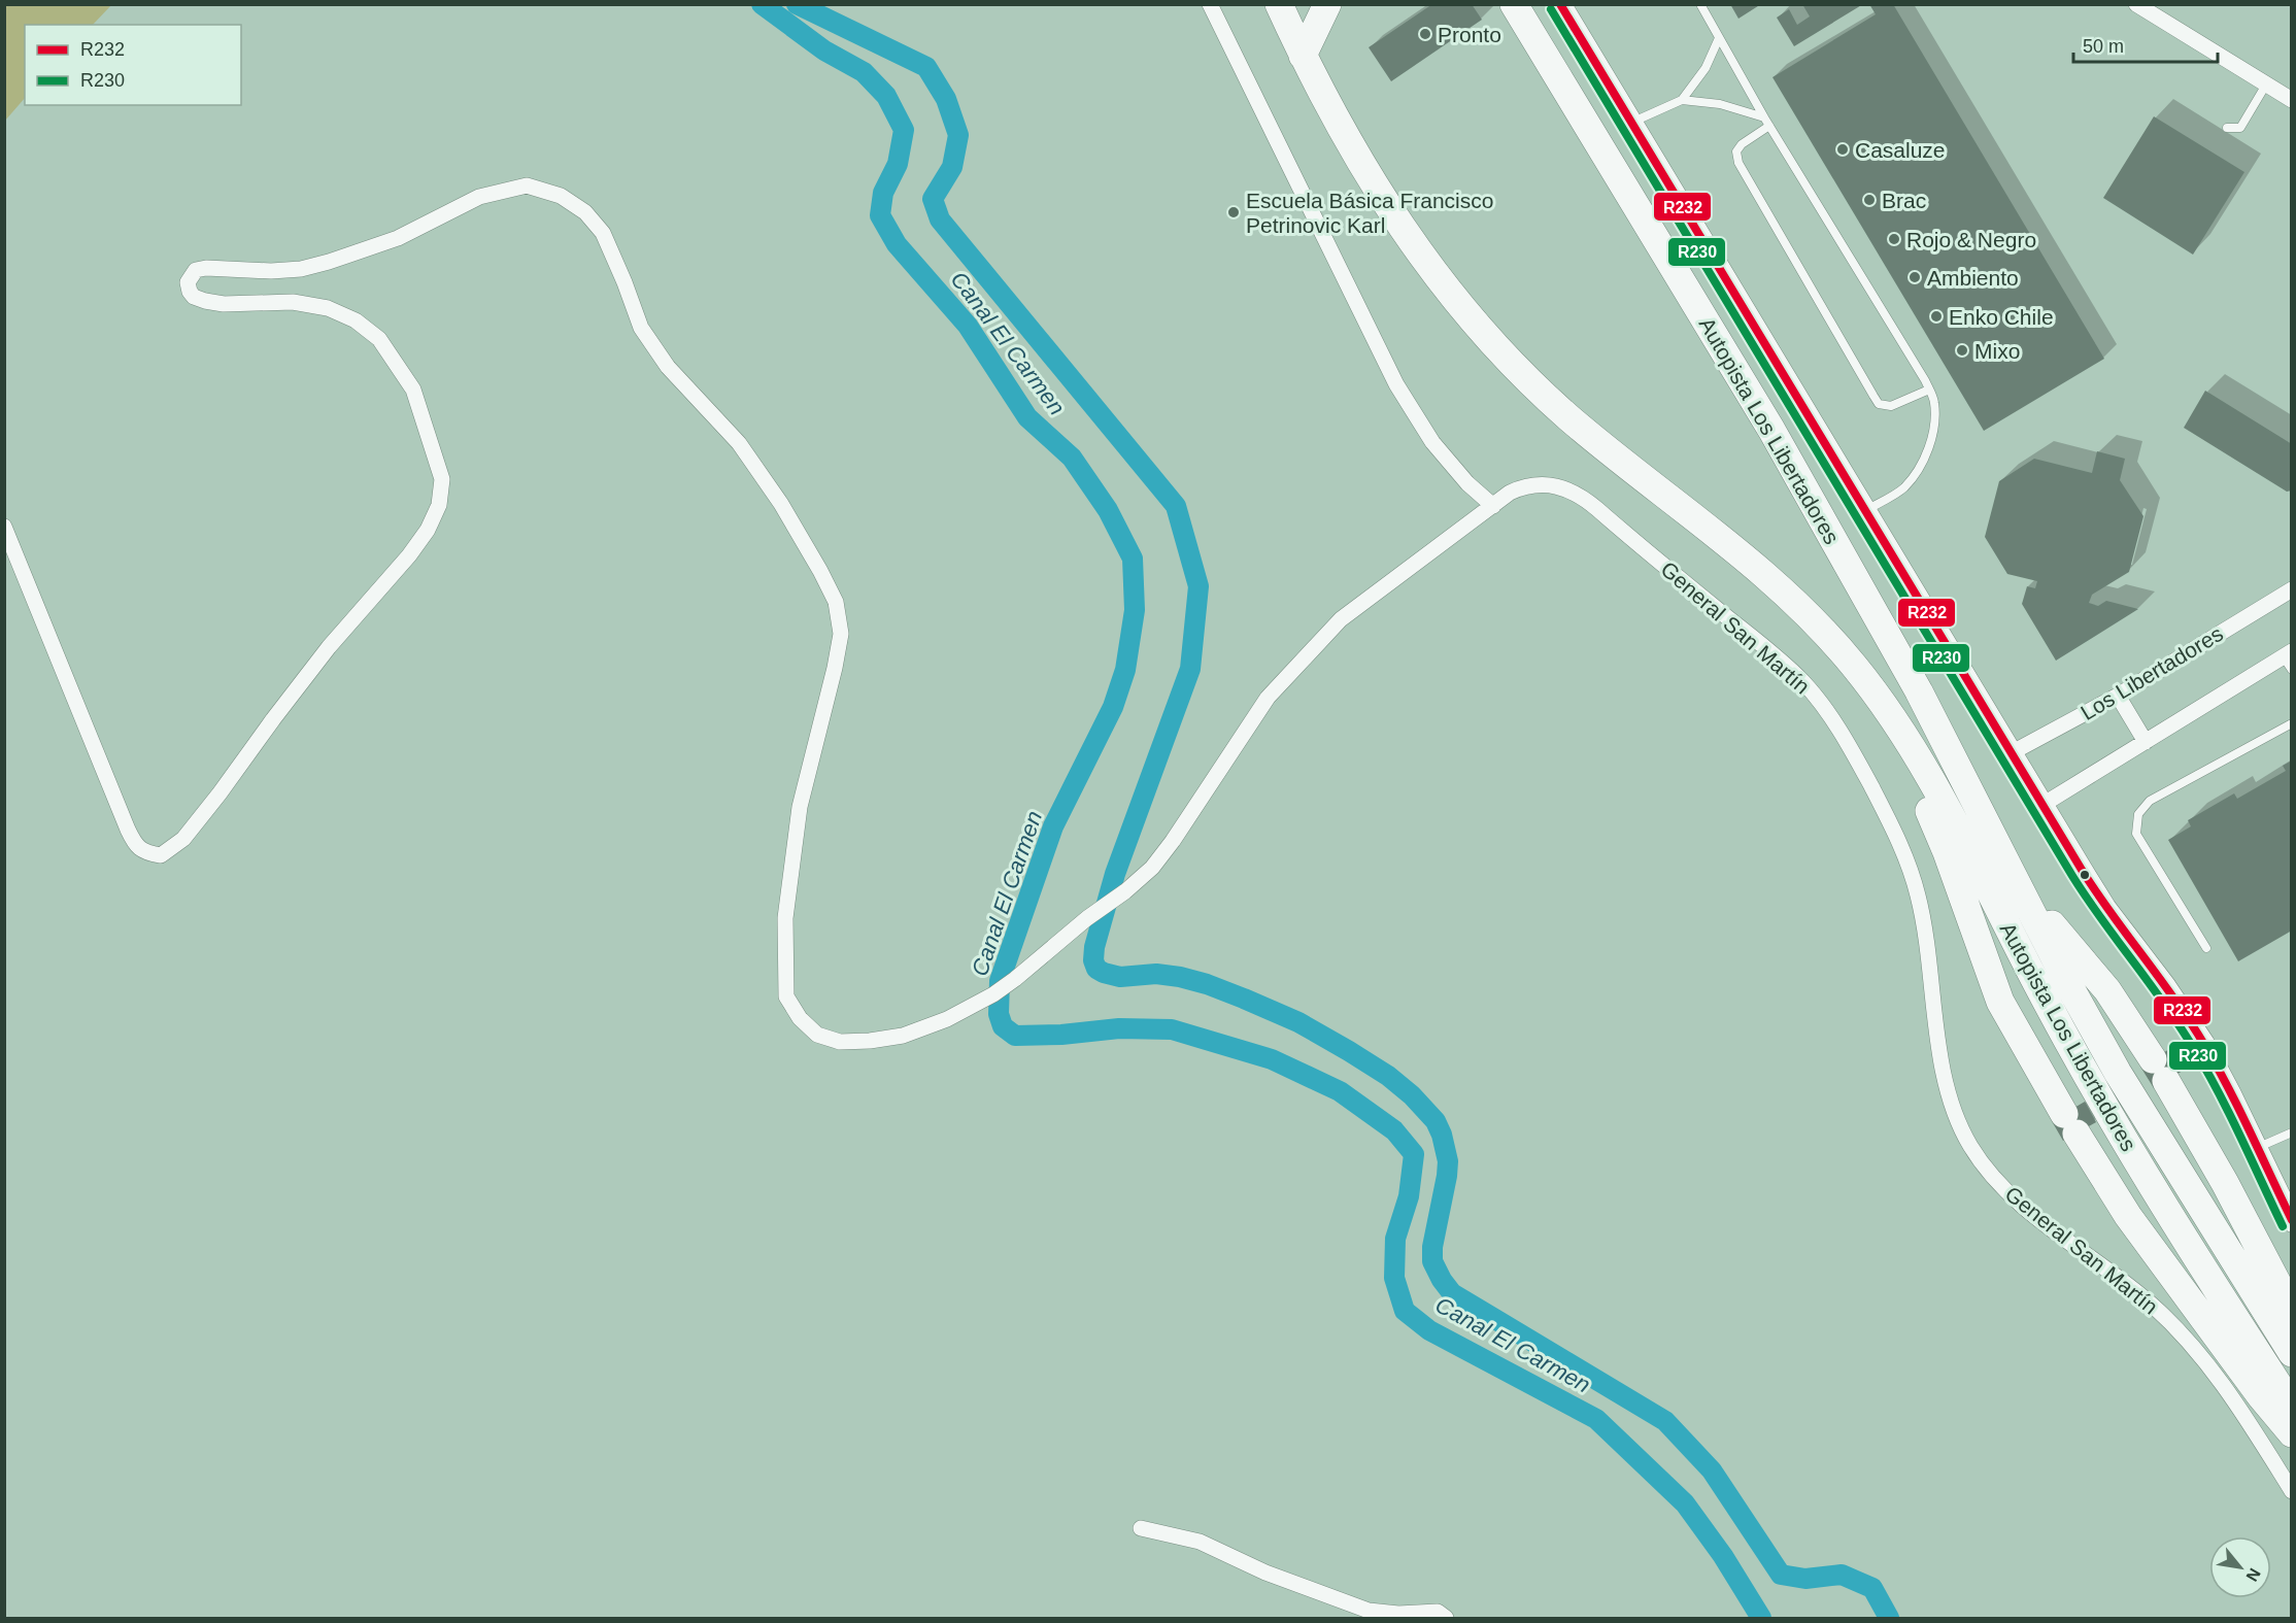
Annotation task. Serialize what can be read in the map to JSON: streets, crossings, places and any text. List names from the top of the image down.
{
  "streets": {
    "highway": ["Autopista Los Libertadores"],
    "street": ["General San Martín", "Los Libertadores"]
  },
  "water": ["Canal El Carmen"],
  "places": [
    "Pronto",
    "Casaluze",
    "Brac",
    "Escuela Básica Francisco Petrinovic Karl",
    "Rojo & Negro",
    "Ambiento",
    "Enko Chile",
    "Mixo"
  ],
  "lines": ["transit line R232", "transit line R230"],
  "legend": ["R232", "R230"],
  "scale_bar": "50 m",
  "north": "bottom right"
}
